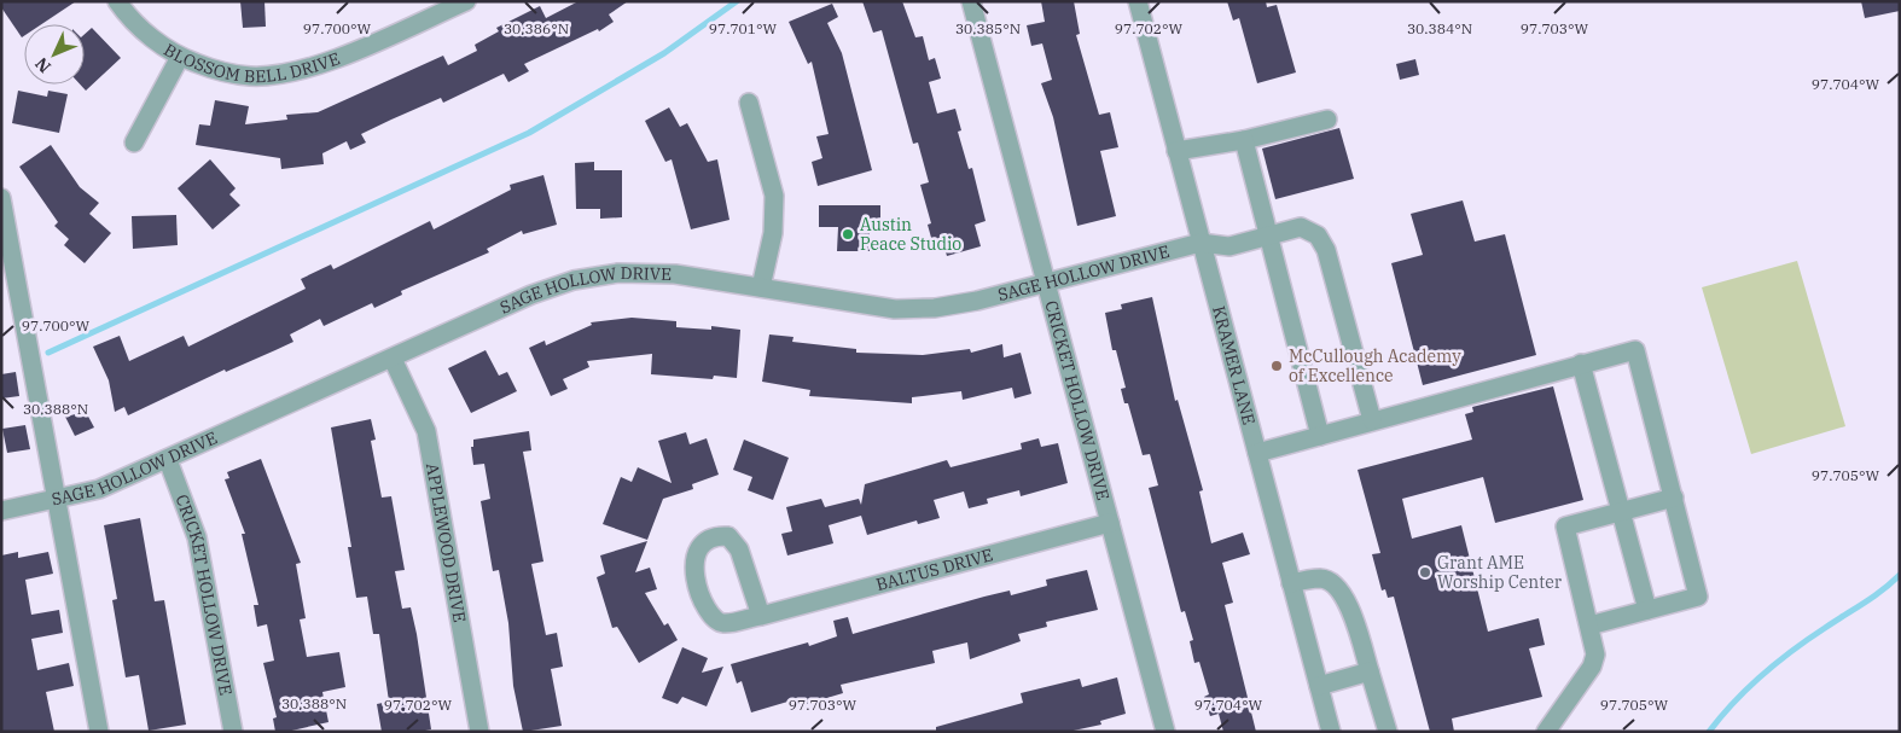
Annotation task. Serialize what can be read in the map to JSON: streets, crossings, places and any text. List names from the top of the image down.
{
  "streets": {
    "street": [
      "BLOSSOM BELL DRIVE",
      "SAGE HOLLOW DRIVE",
      "KRAMER LANE",
      "CRICKET HOLLOW DRIVE",
      "APPLEWOOD DRIVE",
      "BALTUS DRIVE"
    ]
  },
  "crossings": [
    ["SAGE HOLLOW DRIVE", "KRAMER LANE"],
    ["SAGE HOLLOW DRIVE", "CRICKET HOLLOW DRIVE"],
    ["SAGE HOLLOW DRIVE", "APPLEWOOD DRIVE"],
    ["CRICKET HOLLOW DRIVE", "BALTUS DRIVE"]
  ],
  "places": ["Austin Peace Studio", "McCullough Academy of Excellence", "Grant AME Worship Center"],
  "north": "bottom left",
  "coordinates": [
    "97.700°W",
    "97.701°W",
    "97.702°W",
    "97.703°W",
    "30.386°N",
    "30.385°N",
    "30.384°N",
    "97.704°W",
    "30.388°N",
    "97.705°W"
  ]
}
